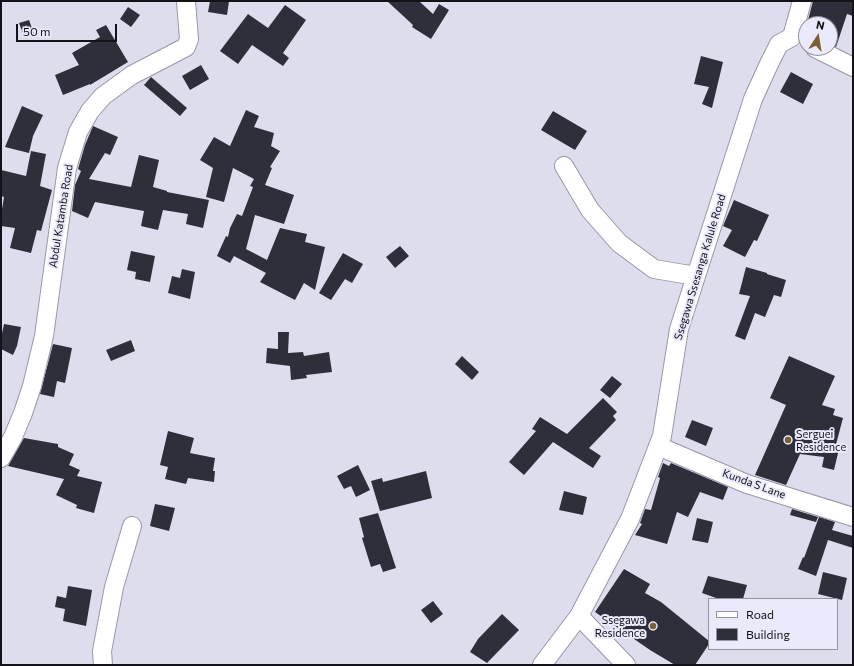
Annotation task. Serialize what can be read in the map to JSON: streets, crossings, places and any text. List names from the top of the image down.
{
  "streets": {
    "street": ["Abdul Katamba Road", "Ssegawa Ssesanga Kalule Road", "Kunda S Lane"]
  },
  "crossings": [
    ["Ssegawa Ssesanga Kalule Road", "Kunda S Lane"]
  ],
  "places": ["Serguei Residence", "Ssegawa Residence"],
  "legend": ["Road", "Building"],
  "scale_bar": "50 m",
  "north": "top"
}
